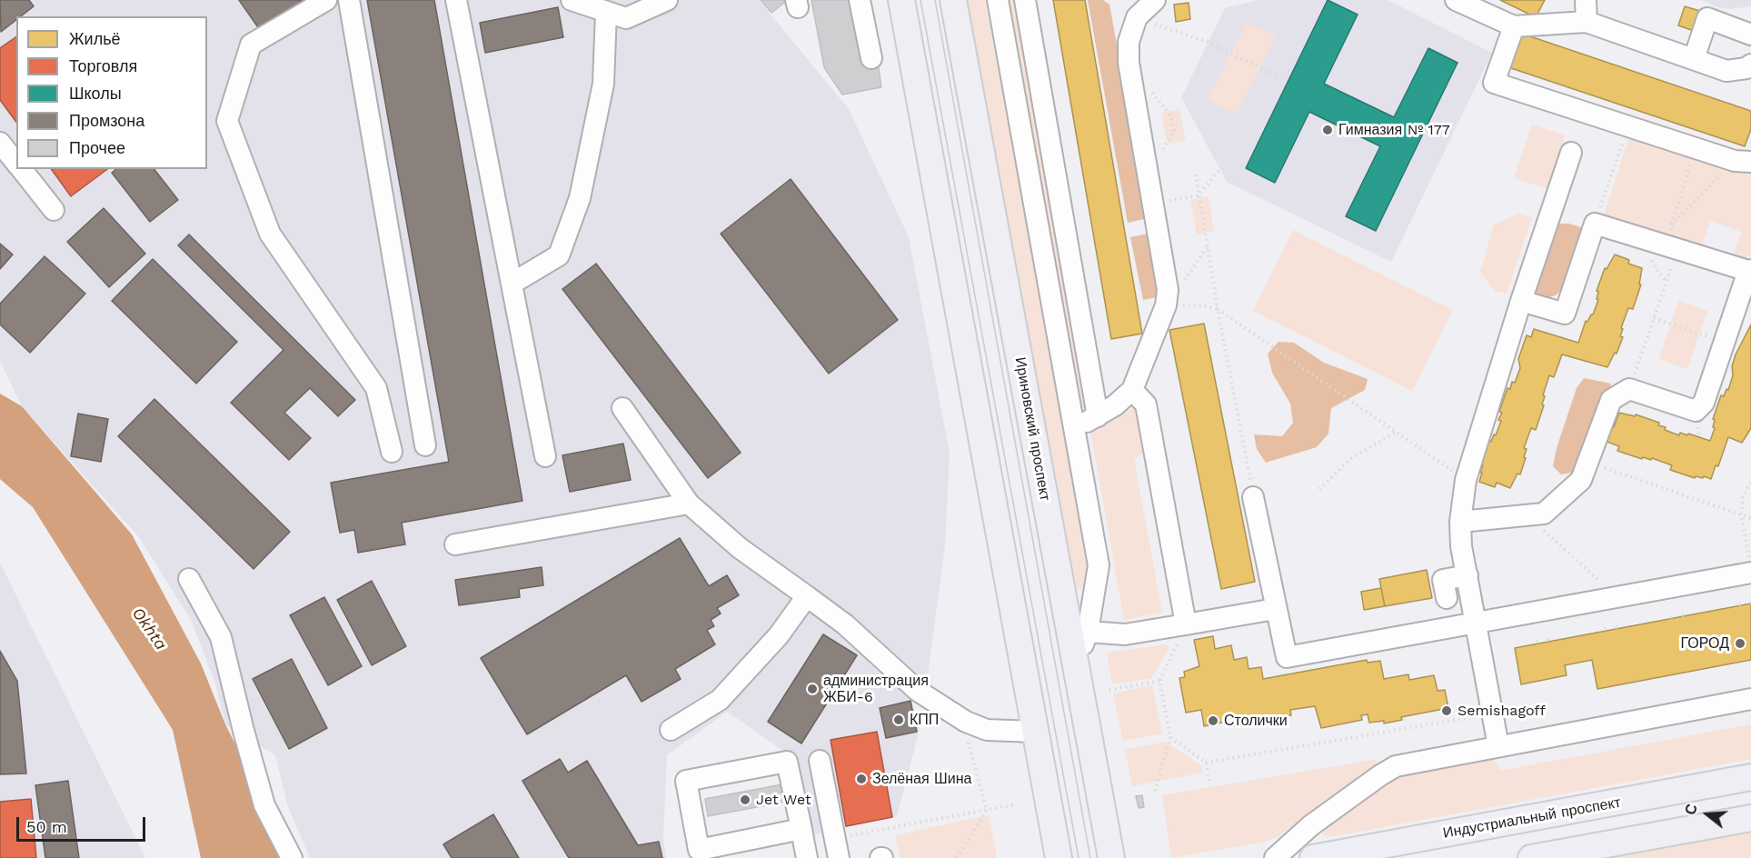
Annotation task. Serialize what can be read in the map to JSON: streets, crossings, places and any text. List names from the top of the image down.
{
  "streets": {
    "main road": ["Ириновский проспект", "Индустриальный проспект"]
  },
  "water": ["Okhta"],
  "places": [
    "Гимназия № 177",
    "ГОРОД",
    "администрация ЖБИ-6",
    "Semishagoff",
    "КПП",
    "Столички",
    "Зелёная Шина",
    "Jet Wet"
  ],
  "legend": [
    "Жильё",
    "Торговля",
    "Школы",
    "Промзона",
    "Прочее"
  ],
  "scale_bar": "50 m",
  "north": "left"
}
